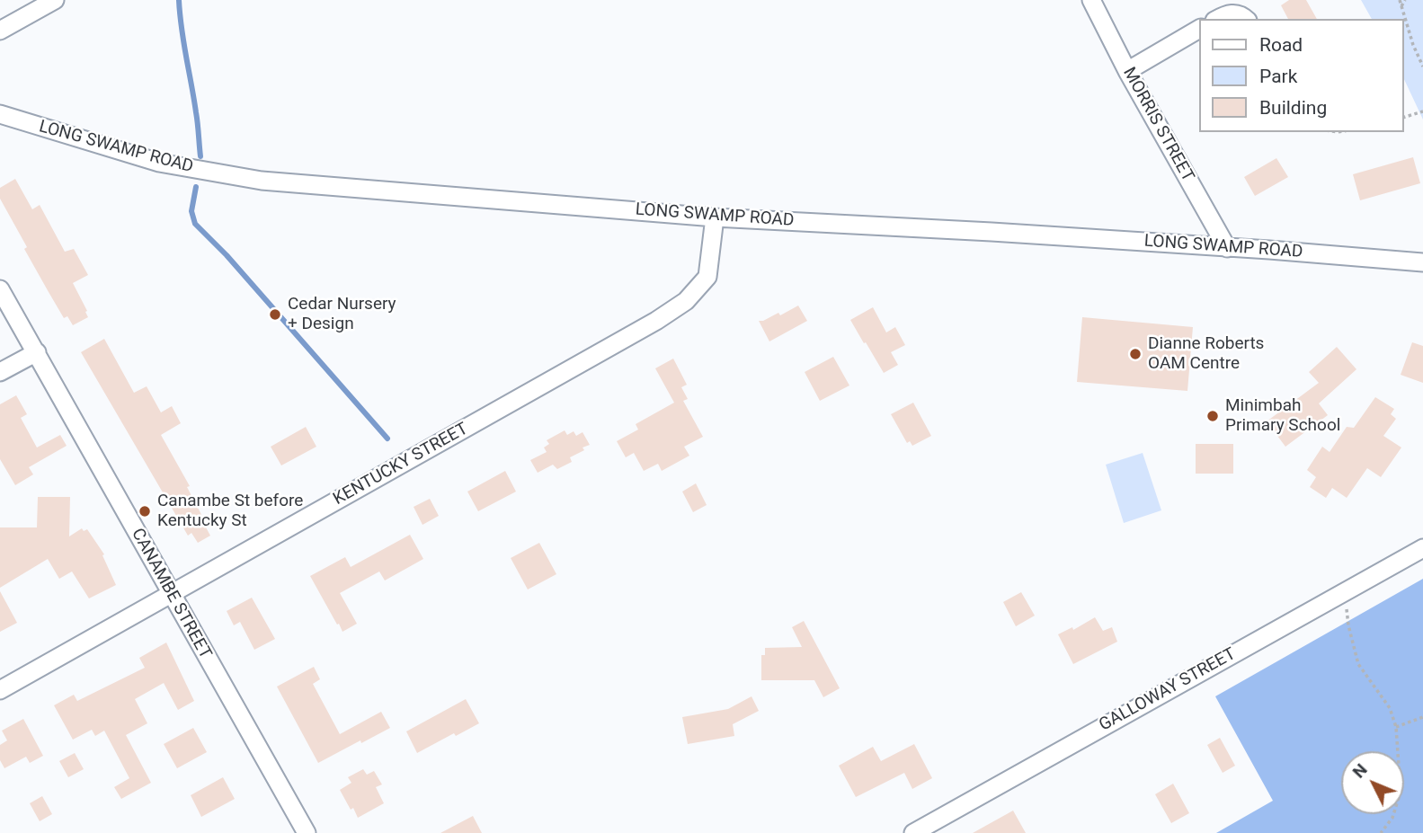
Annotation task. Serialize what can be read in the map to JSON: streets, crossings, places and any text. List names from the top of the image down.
{
  "streets": {
    "street": [
      "MORRIS STREET",
      "LONG SWAMP ROAD",
      "KENTUCKY STREET",
      "CANAMBE STREET",
      "GALLOWAY STREET"
    ]
  },
  "crossings": [
    ["MORRIS STREET", "LONG SWAMP ROAD"],
    ["LONG SWAMP ROAD", "KENTUCKY STREET"],
    ["KENTUCKY STREET", "CANAMBE STREET"]
  ],
  "places": [
    "Cedar Nursery + Design",
    "Dianne Roberts OAM Centre",
    "Minimbah Primary School",
    "Canambe St before Kentucky St"
  ],
  "legend": ["Road", "Park", "Building"],
  "north": "top left"
}
